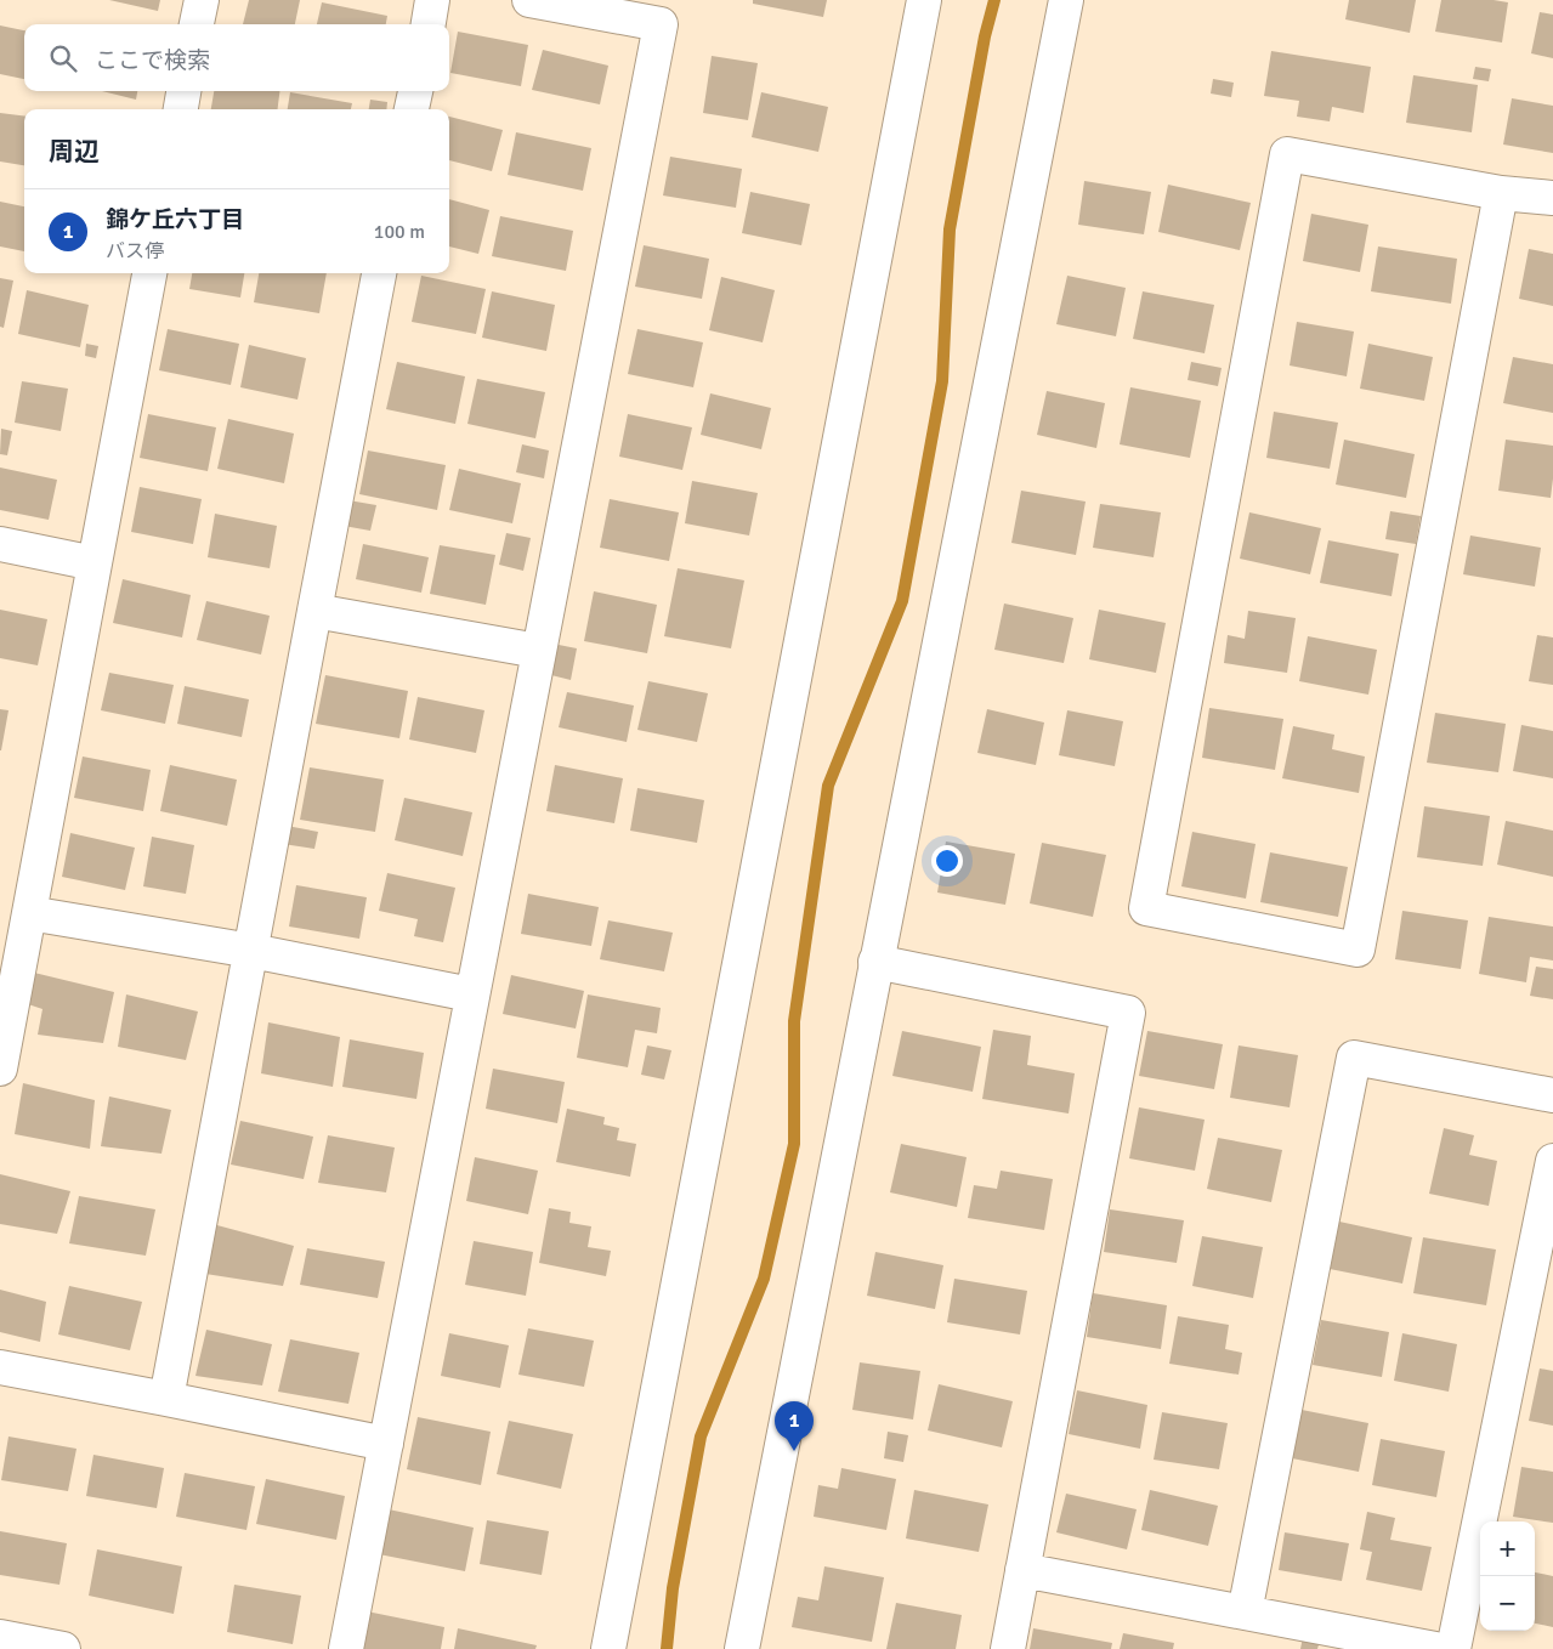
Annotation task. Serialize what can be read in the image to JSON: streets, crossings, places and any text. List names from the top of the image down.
{
  "page": {
    "search": "ここで検索",
    "heading": "周辺",
    "list": [
      {
        "mark": "1",
        "name": "錦ケ丘六丁目",
        "note": "バス停",
        "value": "100 m"
      }
    ],
    "pins": "1",
    "map_buttons": ["+", "−"]
  }
}
